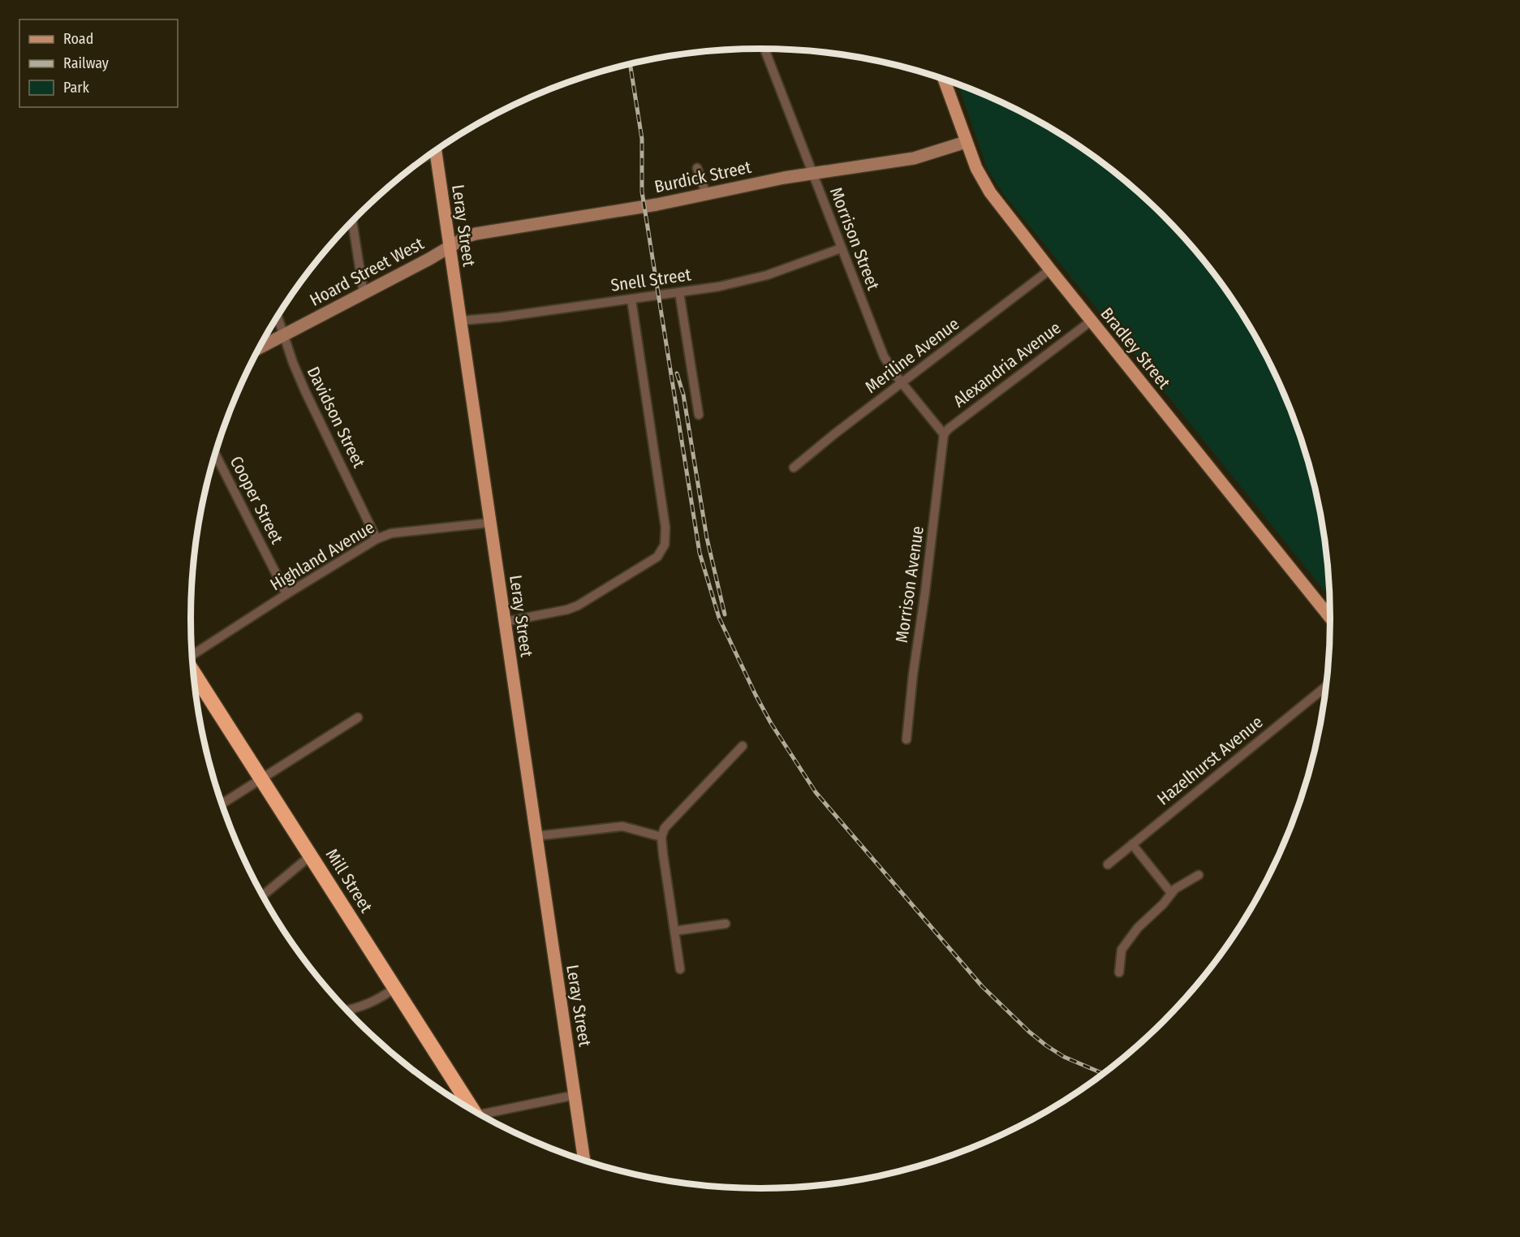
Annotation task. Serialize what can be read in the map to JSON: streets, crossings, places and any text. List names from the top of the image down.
{
  "streets": {
    "highway": ["Mill Street"],
    "main road": ["Leray Street", "Bradley Street"],
    "street": [
      "Burdick Street",
      "Morrison Street",
      "Hoard Street West",
      "Snell Street",
      "Meriline Avenue",
      "Alexandria Avenue",
      "Davidson Street",
      "Cooper Street",
      "Highland Avenue",
      "Morrison Avenue",
      "Hazelhurst Avenue"
    ]
  },
  "crossings": [
    ["Burdick Street", "Leray Street"],
    ["Burdick Street", "Morrison Street"],
    ["Burdick Street", "Hoard Street West"],
    ["Burdick Street", "Bradley Street"],
    ["Leray Street", "Hoard Street West"],
    ["Leray Street", "Snell Street"],
    ["Leray Street", "Highland Avenue"],
    ["Morrison Street", "Snell Street"],
    ["Morrison Street", "Meriline Avenue"],
    ["Morrison Street", "Alexandria Avenue"],
    ["Morrison Street", "Morrison Avenue"],
    ["Hoard Street West", "Davidson Street"],
    ["Bradley Street", "Meriline Avenue"],
    ["Bradley Street", "Alexandria Avenue"],
    ["Alexandria Avenue", "Morrison Avenue"],
    ["Davidson Street", "Highland Avenue"],
    ["Cooper Street", "Highland Avenue"]
  ],
  "legend": ["Road", "Railway", "Park"]
}
